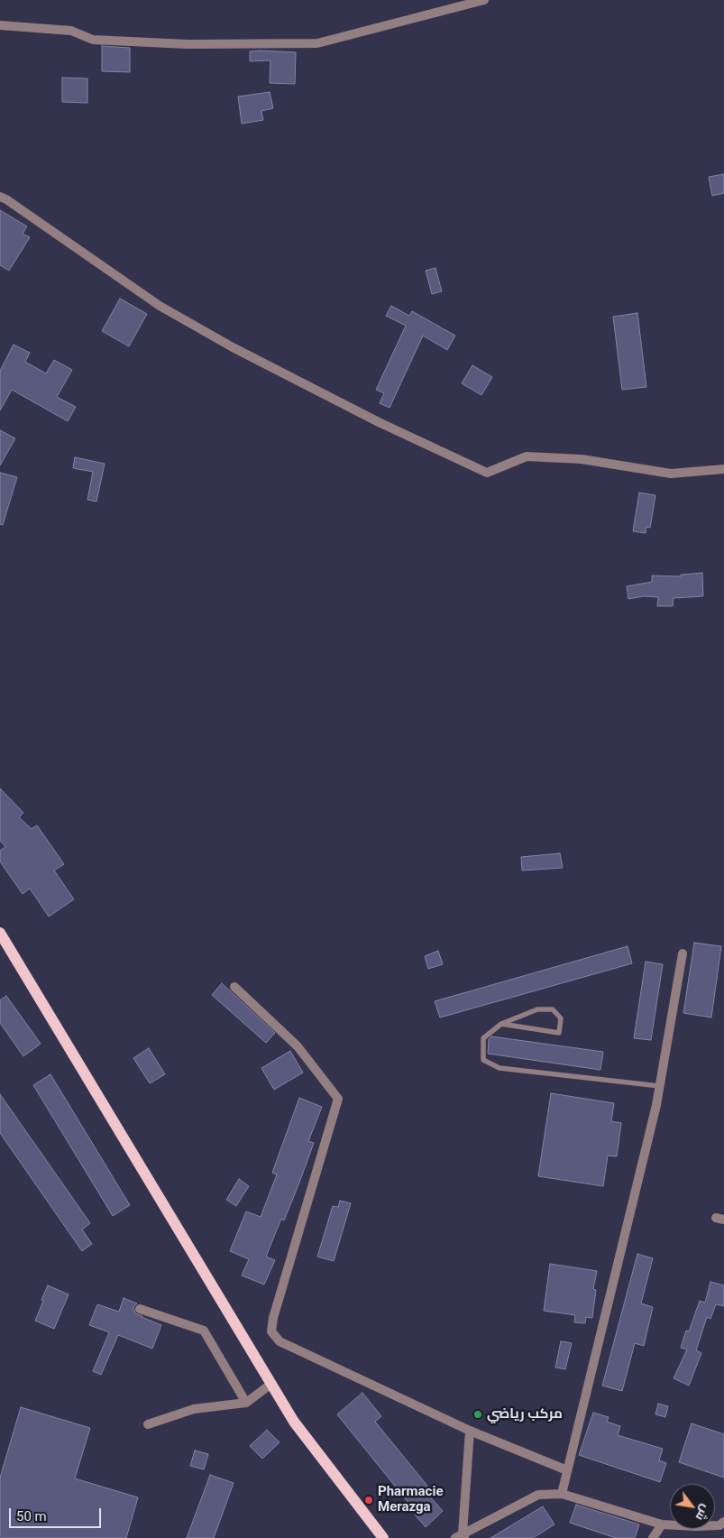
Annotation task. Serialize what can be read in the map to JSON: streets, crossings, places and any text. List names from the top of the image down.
{
  "places": ["مركب رياضي", "Pharmacie Merazga"],
  "scale_bar": "50 m",
  "north": "bottom right"
}
